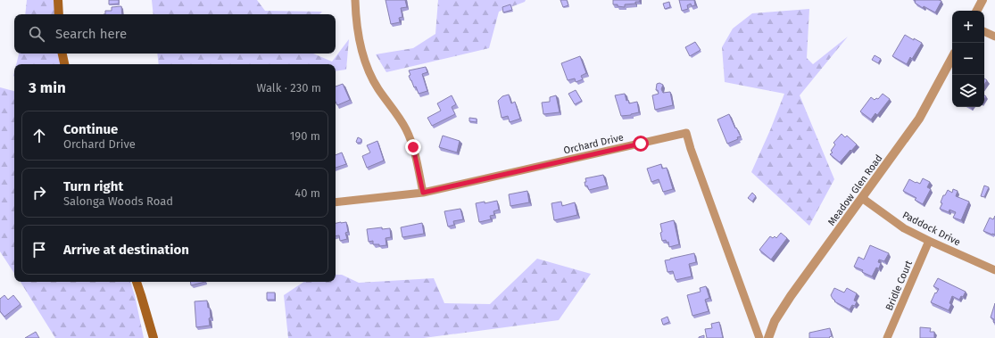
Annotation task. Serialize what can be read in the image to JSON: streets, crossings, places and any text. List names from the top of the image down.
{
  "streets": {
    "street": [
      "Orchard Drive",
      "Meadow Glen Road",
      "Paddock Drive",
      "Bridle Court"
    ]
  },
  "crossings": [
    ["Meadow Glen Road", "Paddock Drive"],
    ["Paddock Drive", "Bridle Court"]
  ],
  "page": {
    "map_buttons": ["+", "−"],
    "search": "Search here",
    "heading": ["3 min", "Walk · 230 m"],
    "list": [
      ["Continue", "Orchard Drive", "190 m"],
      ["Turn right", "Salonga Woods Road", "40 m"],
      "Arrive at destination"
    ]
  }
}
